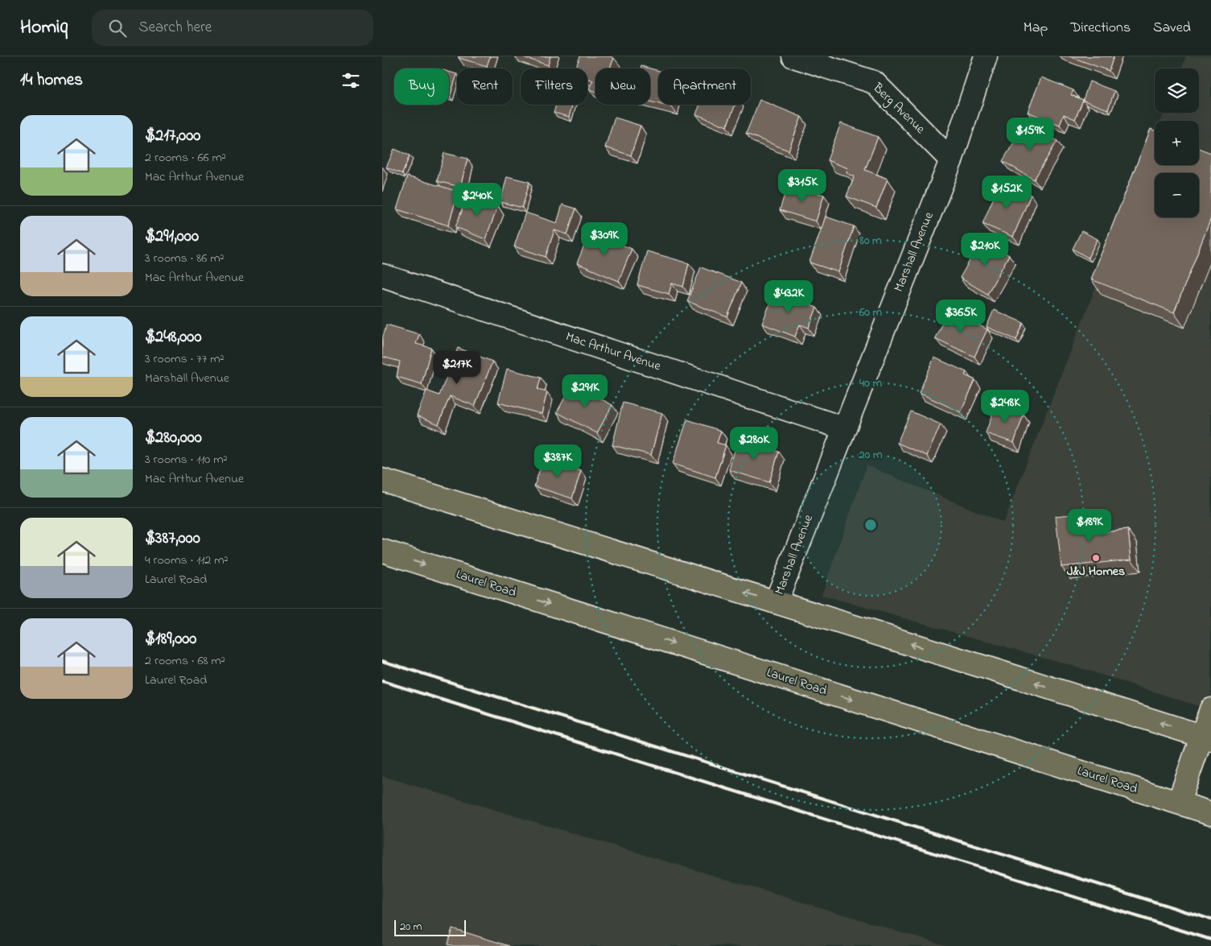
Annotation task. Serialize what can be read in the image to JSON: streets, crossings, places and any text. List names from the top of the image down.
{
  "streets": {
    "main road": ["Laurel Road"],
    "street": ["Berg Avenue", "Marshall Avenue", "Mac Arthur Avenue"]
  },
  "crossings": [
    ["Berg Avenue", "Marshall Avenue"],
    ["Marshall Avenue", "Mac Arthur Avenue"]
  ],
  "places": ["J&J Homes"],
  "scale_bar": "20 m",
  "page": {
    "header": "Homiq",
    "search": "Search here",
    "nav": ["Map", "Directions", "Saved"],
    "heading": "14 homes",
    "map_buttons": ["+", "−"],
    "chip": [
      "Buy",
      "Rent",
      "Filters",
      "New",
      "Apartment"
    ],
    "list": [
      {
        "name": "$217,000",
        "note": "2 rooms · 66 m² · Mac Arthur Avenue"
      },
      {
        "name": "$291,000",
        "note": "3 rooms · 86 m² · Mac Arthur Avenue"
      },
      {
        "name": "$248,000",
        "note": "3 rooms · 77 m² · Marshall Avenue"
      },
      {
        "name": "$280,000",
        "note": "3 rooms · 110 m² · Mac Arthur Avenue"
      },
      {
        "name": "$387,000",
        "note": "4 rooms · 112 m² · Laurel Road"
      },
      {
        "name": "$189,000",
        "note": "2 rooms · 68 m² · Laurel Road"
      }
    ],
    "price": [
      "$159K",
      "$315K",
      "$152K",
      "$240K",
      "$309K",
      "$210K",
      "$432K",
      "$365K",
      "$217K",
      "$291K",
      "$248K",
      "$280K",
      "$387K",
      "$189K"
    ],
    "scale": "20 m"
  },
  "rings": [
    "80 m",
    "60 m",
    "40 m",
    "20 m"
  ]
}
